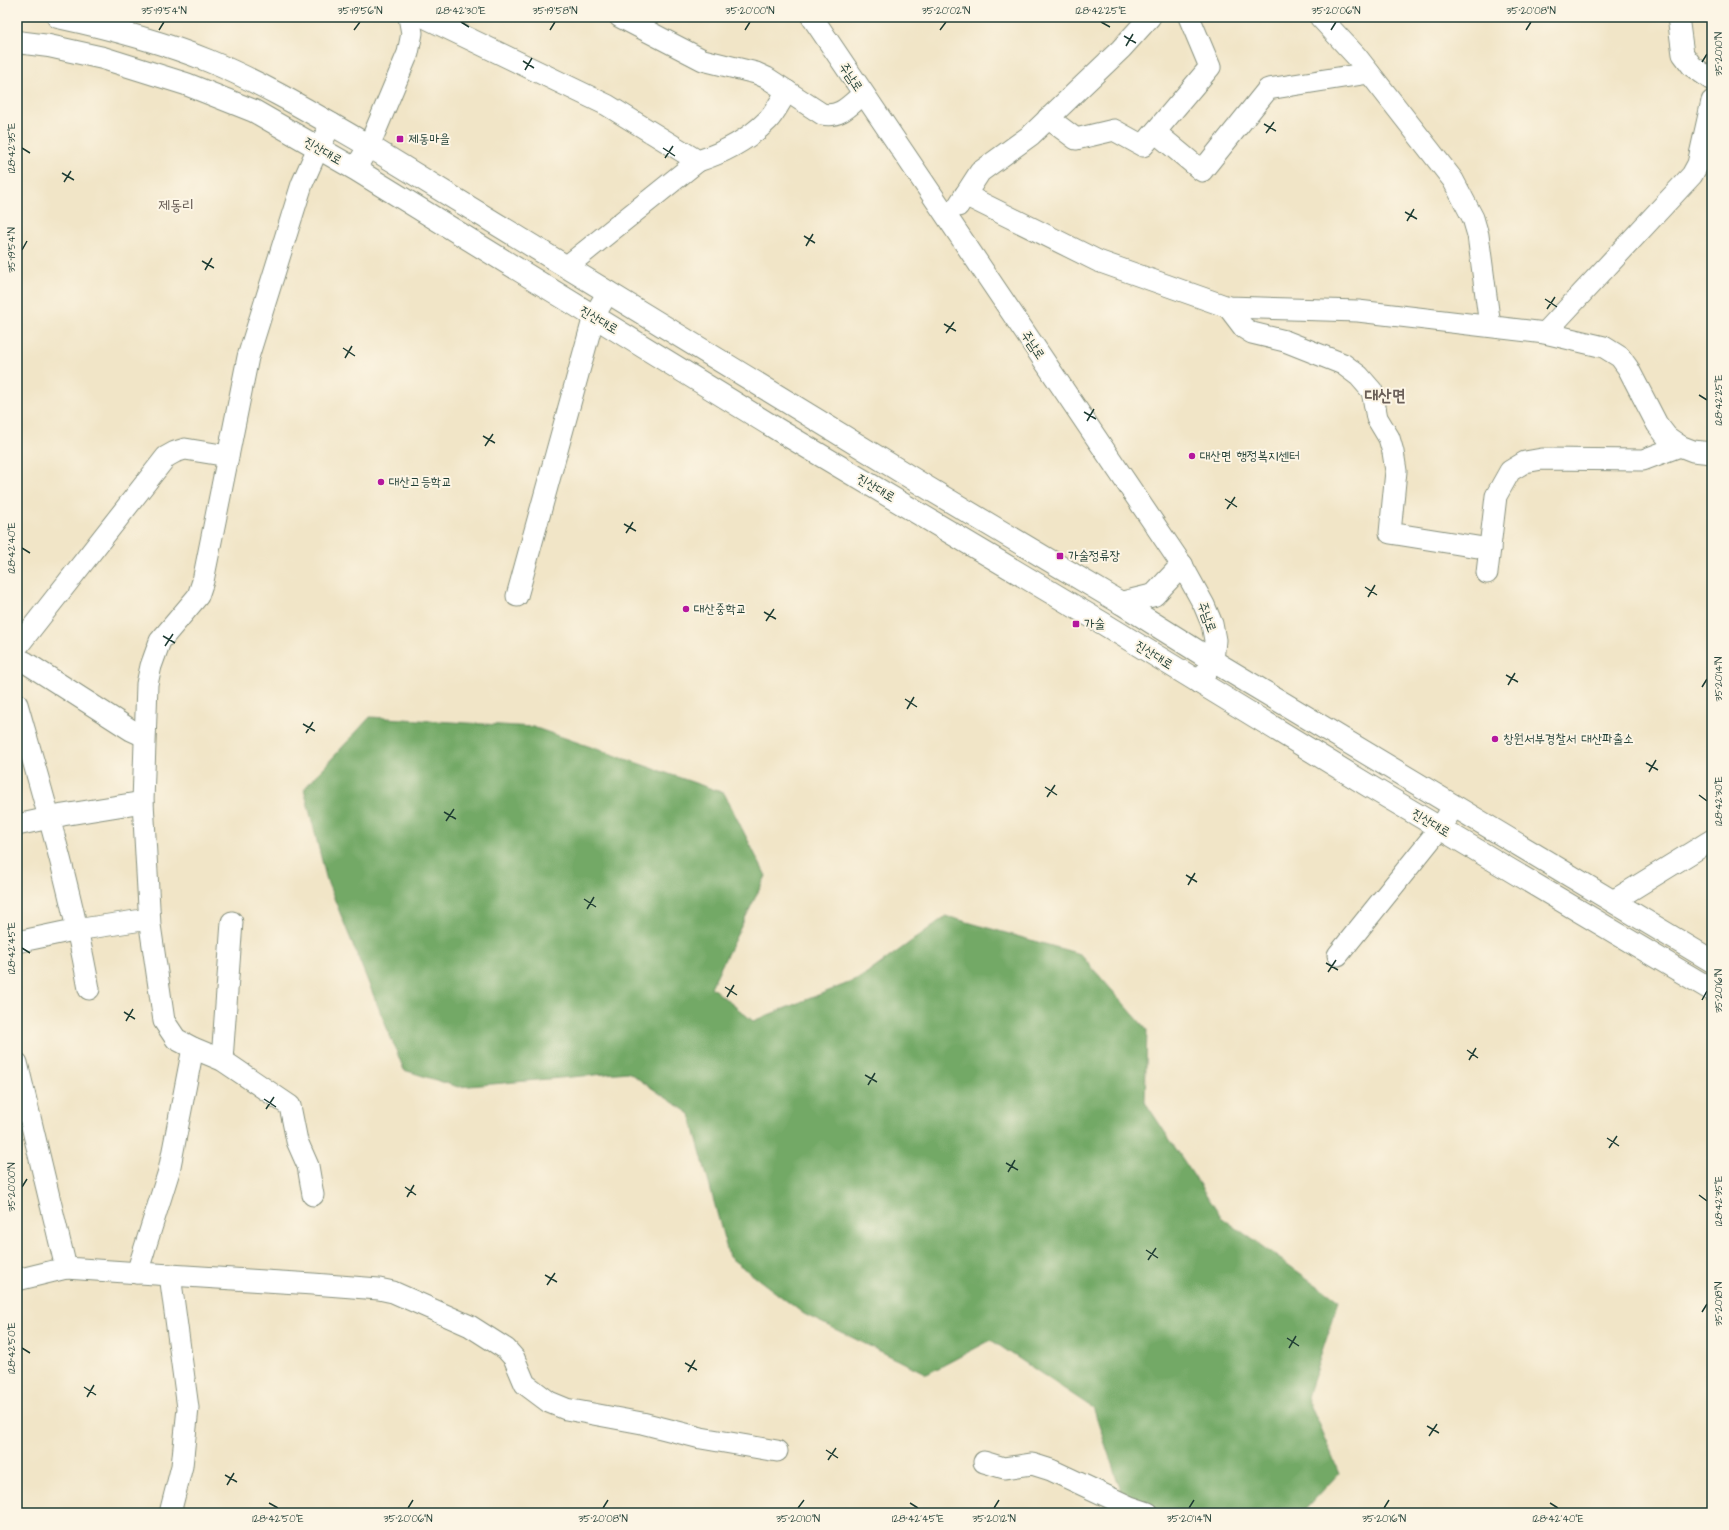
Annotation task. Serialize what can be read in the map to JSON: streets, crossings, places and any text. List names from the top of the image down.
{
  "streets": {
    "main road": ["진산대로"],
    "street": ["주남로"]
  },
  "crossings": [
    ["주남로", "진산대로"]
  ],
  "districts": ["제동리", "대산면"],
  "places": {
    "transit": ["제동마을", "가술정류장", "가술"],
    "other": [
      "대산면 행정복지센터",
      "대산고등학교",
      "대산중학교",
      "창원서부경찰서 대산파출소"
    ]
  },
  "coordinates": [
    "35°19'54\"N",
    "35°19'56\"N",
    "128°42'30\"E",
    "35°19'58\"N",
    "35°20'00\"N",
    "35°20'02\"N",
    "128°42'25\"E",
    "35°20'06\"N",
    "35°20'08\"N",
    "35°20'10\"N",
    "128°42'35\"E",
    "128°42'40\"E",
    "35°20'14\"N",
    "128°42'45\"E",
    "35°20'16\"N",
    "35°20'18\"N",
    "128°42'50\"E",
    "35°20'12\"N"
  ]
}
